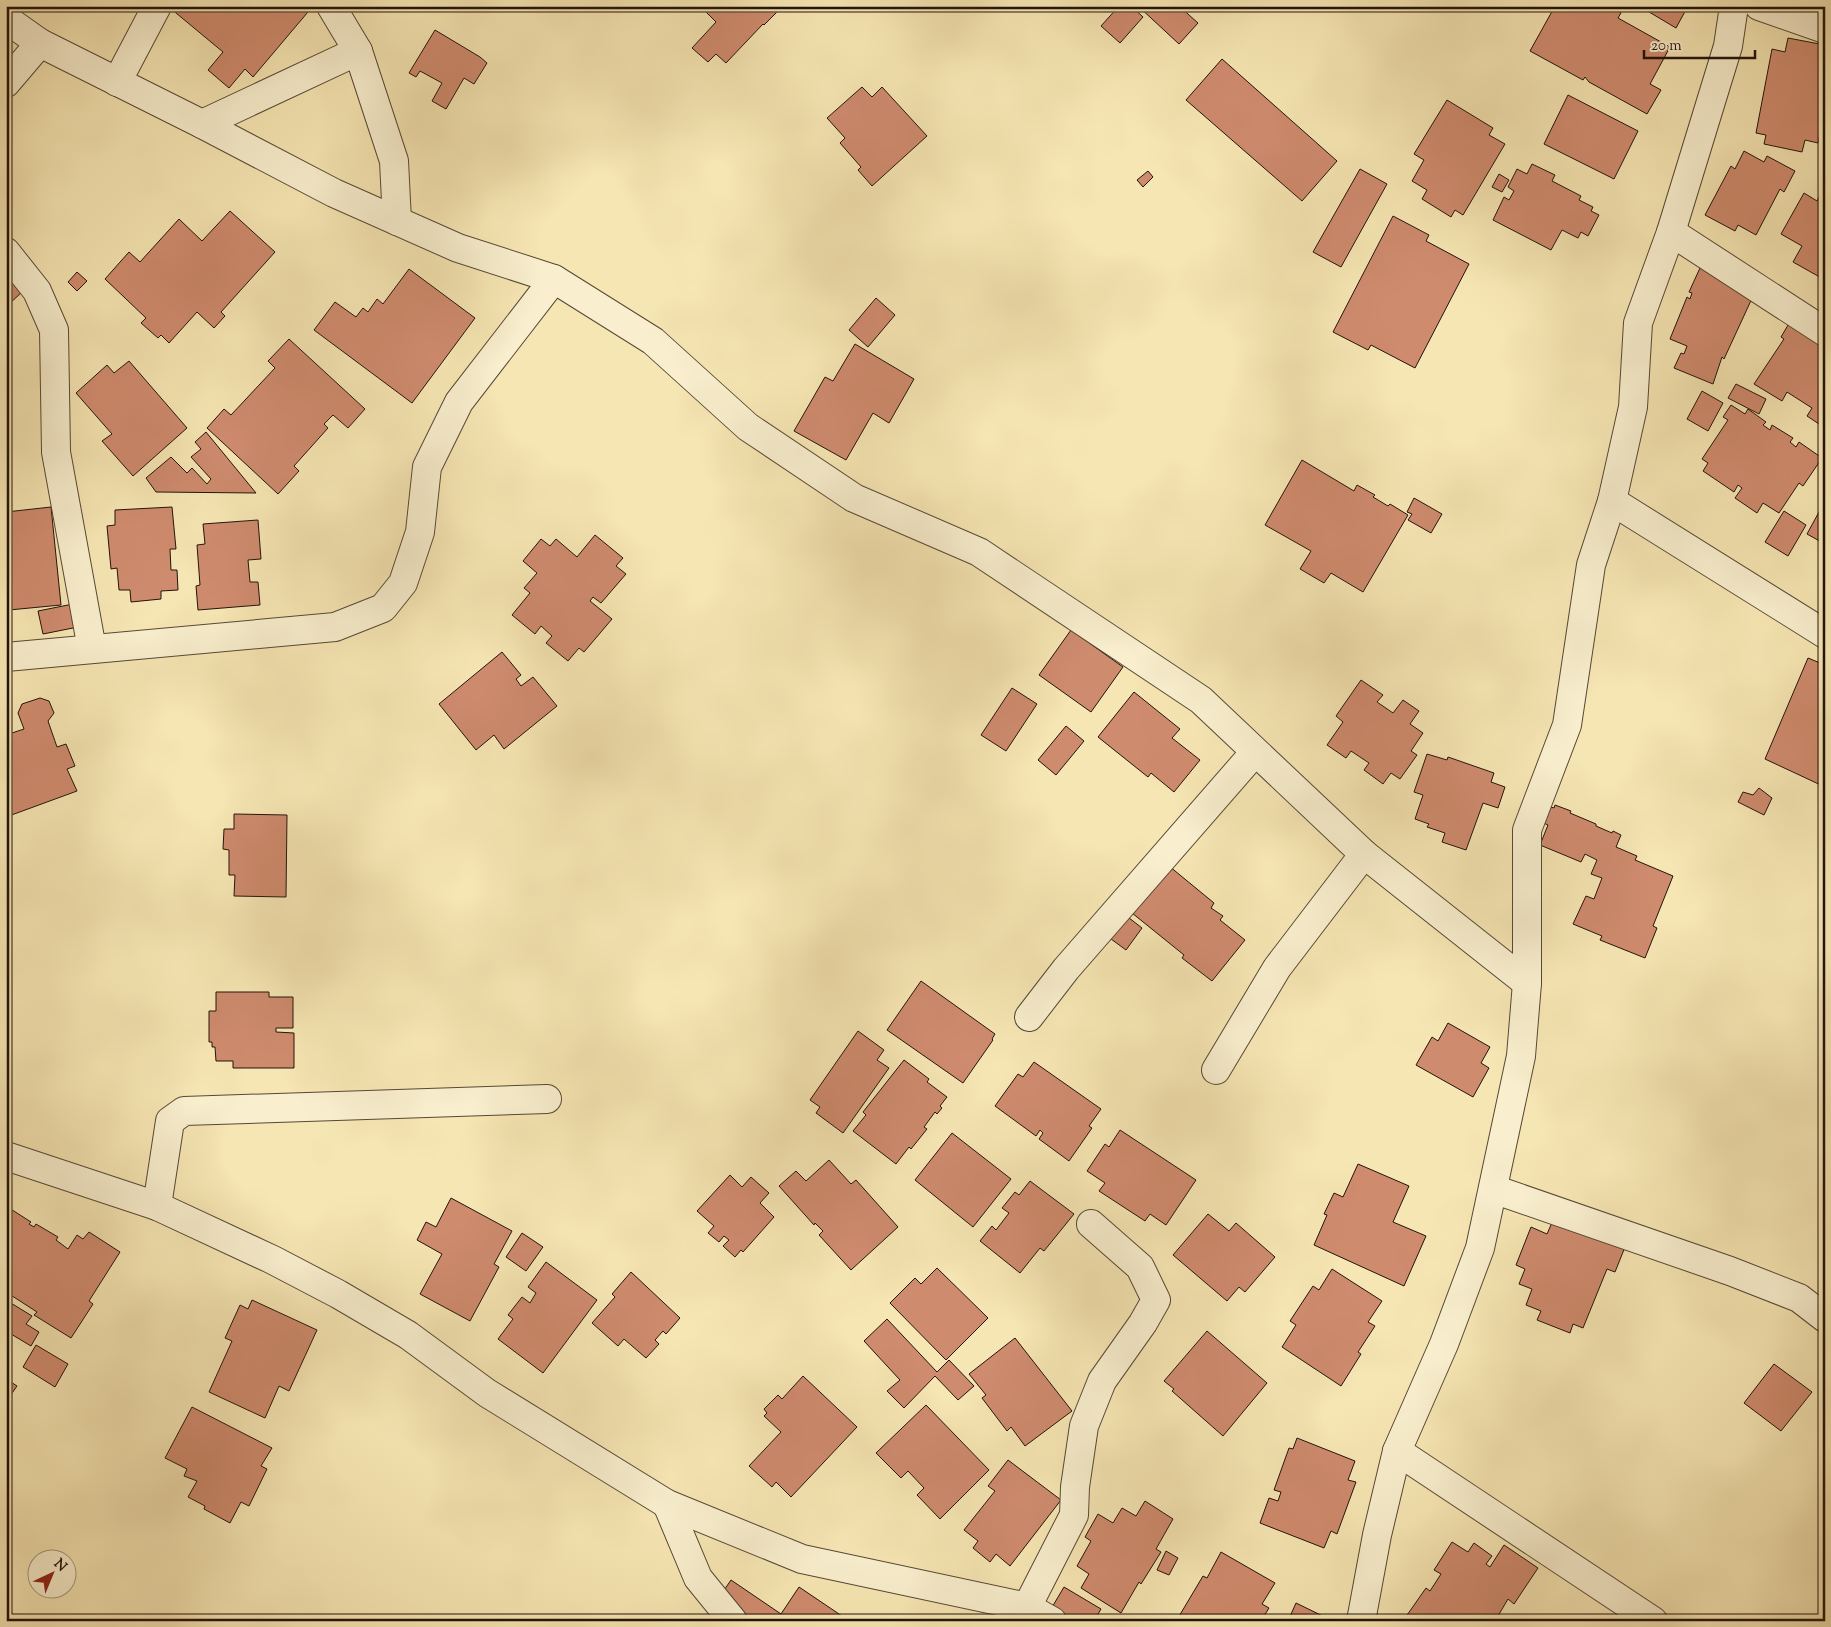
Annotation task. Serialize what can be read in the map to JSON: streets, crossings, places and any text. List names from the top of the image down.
{
  "scale_bar": "20 m",
  "north": "top right"
}
